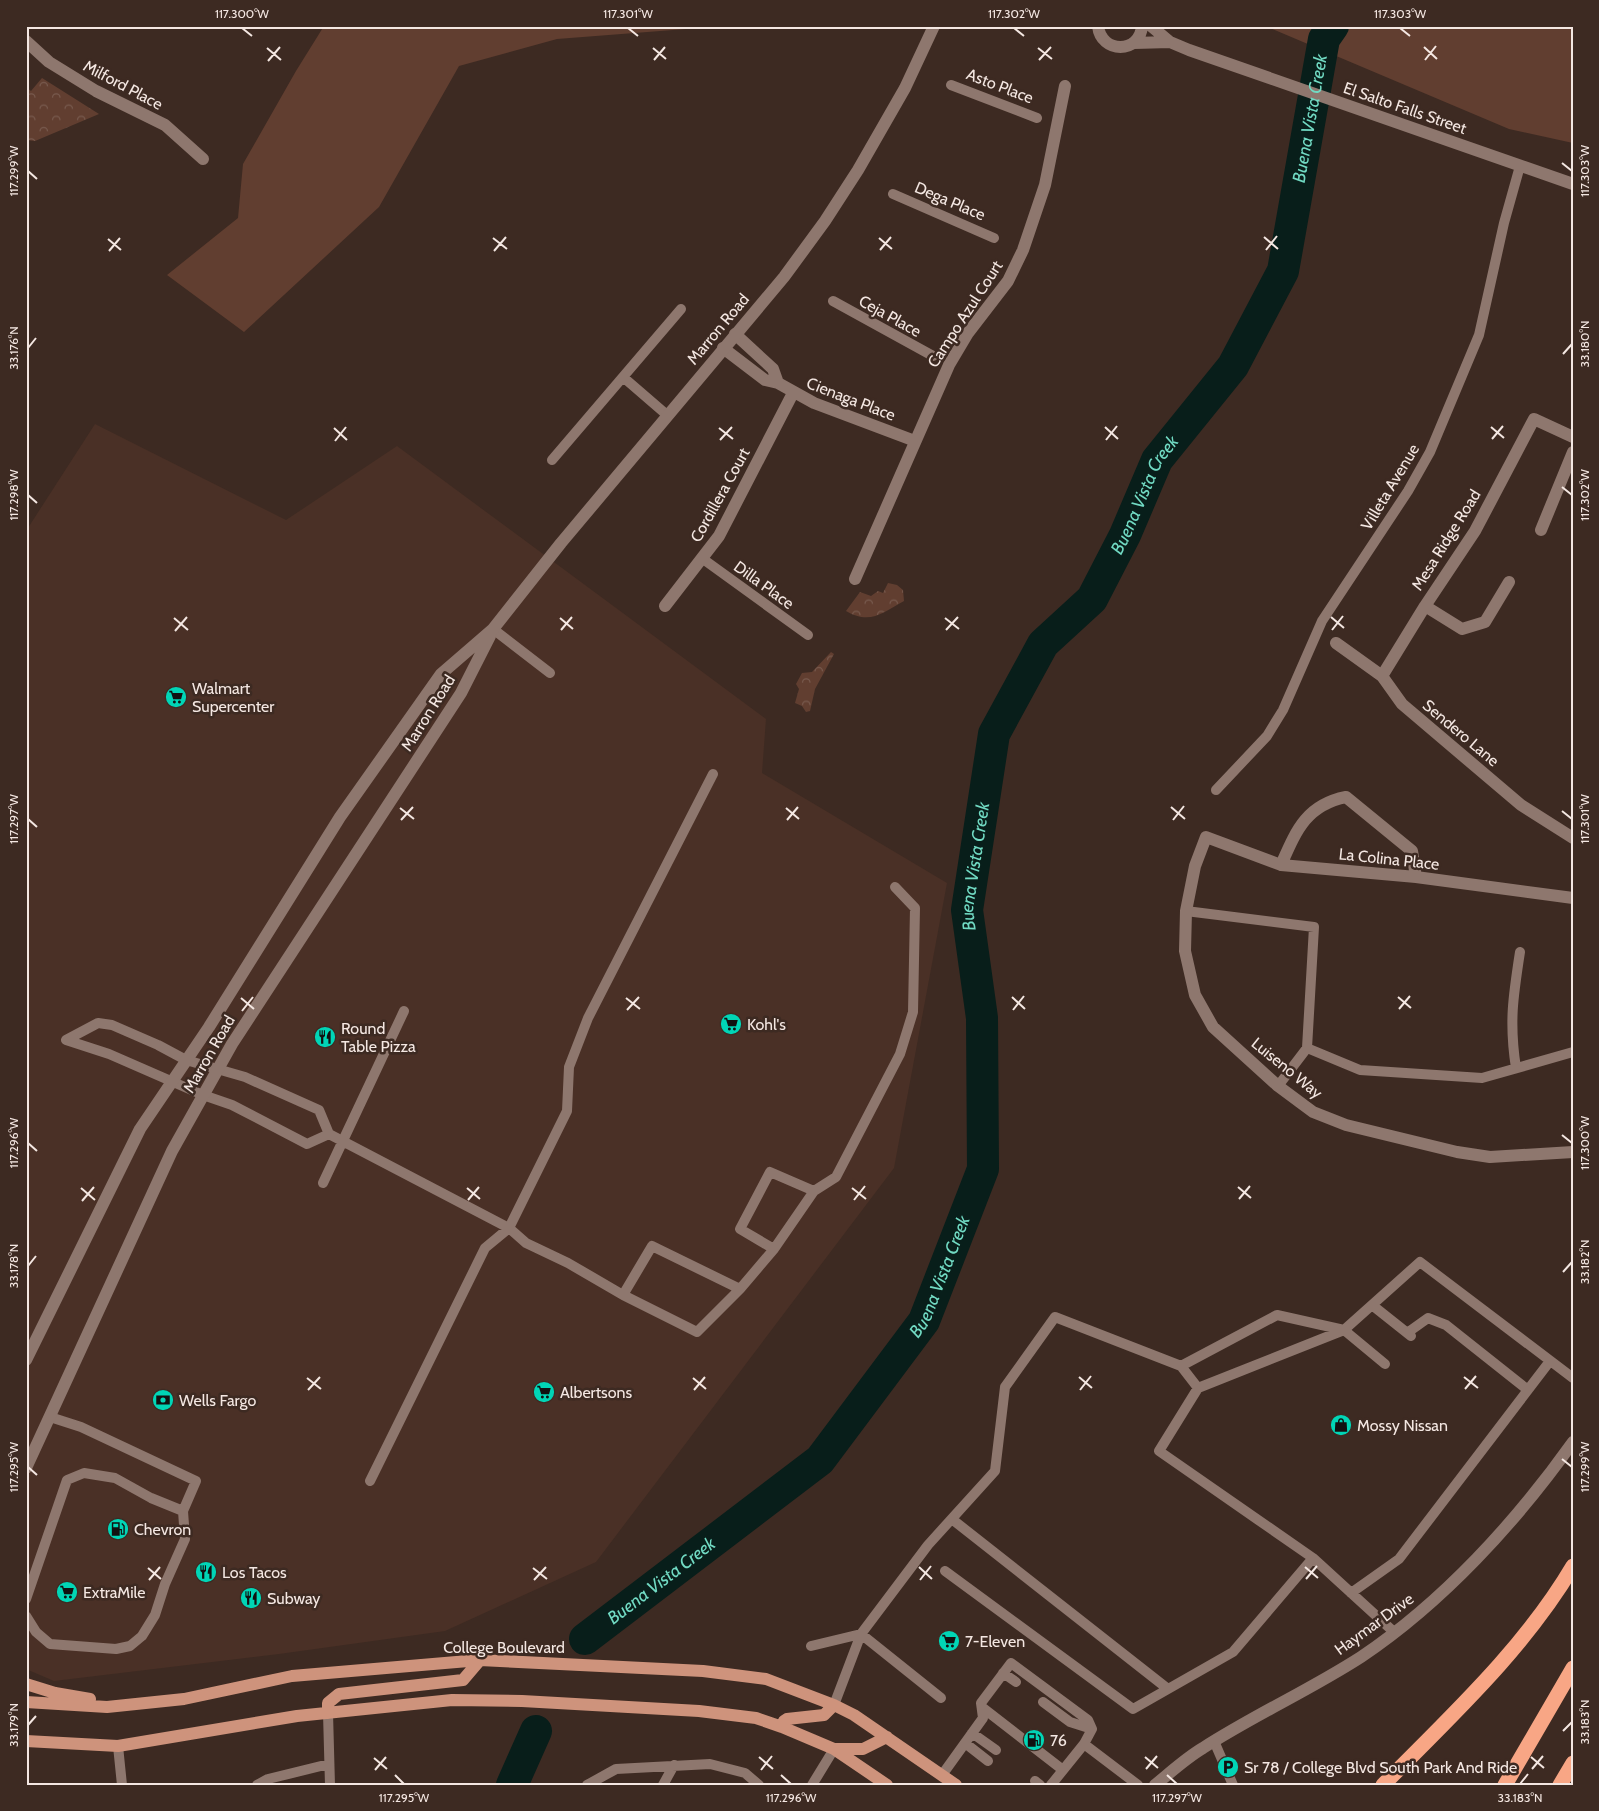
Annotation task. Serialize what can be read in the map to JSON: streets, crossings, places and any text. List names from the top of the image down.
{
  "streets": {
    "main road": ["College Boulevard"],
    "street": [
      "Milford Place",
      "El Salto Falls Street",
      "Campo Azul Court",
      "Marron Road",
      "Cienaga Place",
      "Cordillera Court",
      "Mesa Ridge Road",
      "Sendero Lane",
      "La Colina Place",
      "Luiseno Way",
      "Haymar Drive"
    ],
    "lane": [
      "Asto Place",
      "Dega Place",
      "Ceja Place",
      "Villeta Avenue",
      "Dilla Place"
    ]
  },
  "crossings": [
    ["Asto Place", "Campo Azul Court"],
    ["El Salto Falls Street", "Villeta Avenue"],
    ["Campo Azul Court", "Ceja Place"],
    ["Campo Azul Court", "Cienaga Place"],
    ["Marron Road", "Cienaga Place"],
    ["Cienaga Place", "Cordillera Court"],
    ["Cordillera Court", "Dilla Place"],
    ["Mesa Ridge Road", "Sendero Lane"],
    ["La Colina Place", "Luiseno Way"]
  ],
  "water": ["Buena Vista Creek"],
  "places": {
    "supermarket": [
      "Walmart Supercenter",
      "Kohl's",
      "Albertsons",
      "ExtraMile",
      "7-Eleven"
    ],
    "restaurant": ["Round Table Pizza", "Los Tacos", "Subway"],
    "bank": ["Wells Fargo"],
    "shop": ["Mossy Nissan"],
    "fuel station": ["Chevron", "76"],
    "parking": ["Sr 78 / College Blvd South Park And Ride"]
  },
  "coordinates": [
    "117.300°W",
    "117.301°W",
    "117.302°W",
    "117.303°W",
    "117.299°W",
    "33.180°N",
    "33.176°N",
    "117.298°W",
    "117.297°W",
    "117.296°W",
    "33.182°N",
    "33.178°N",
    "117.295°W",
    "33.183°N",
    "33.179°N"
  ]
}
